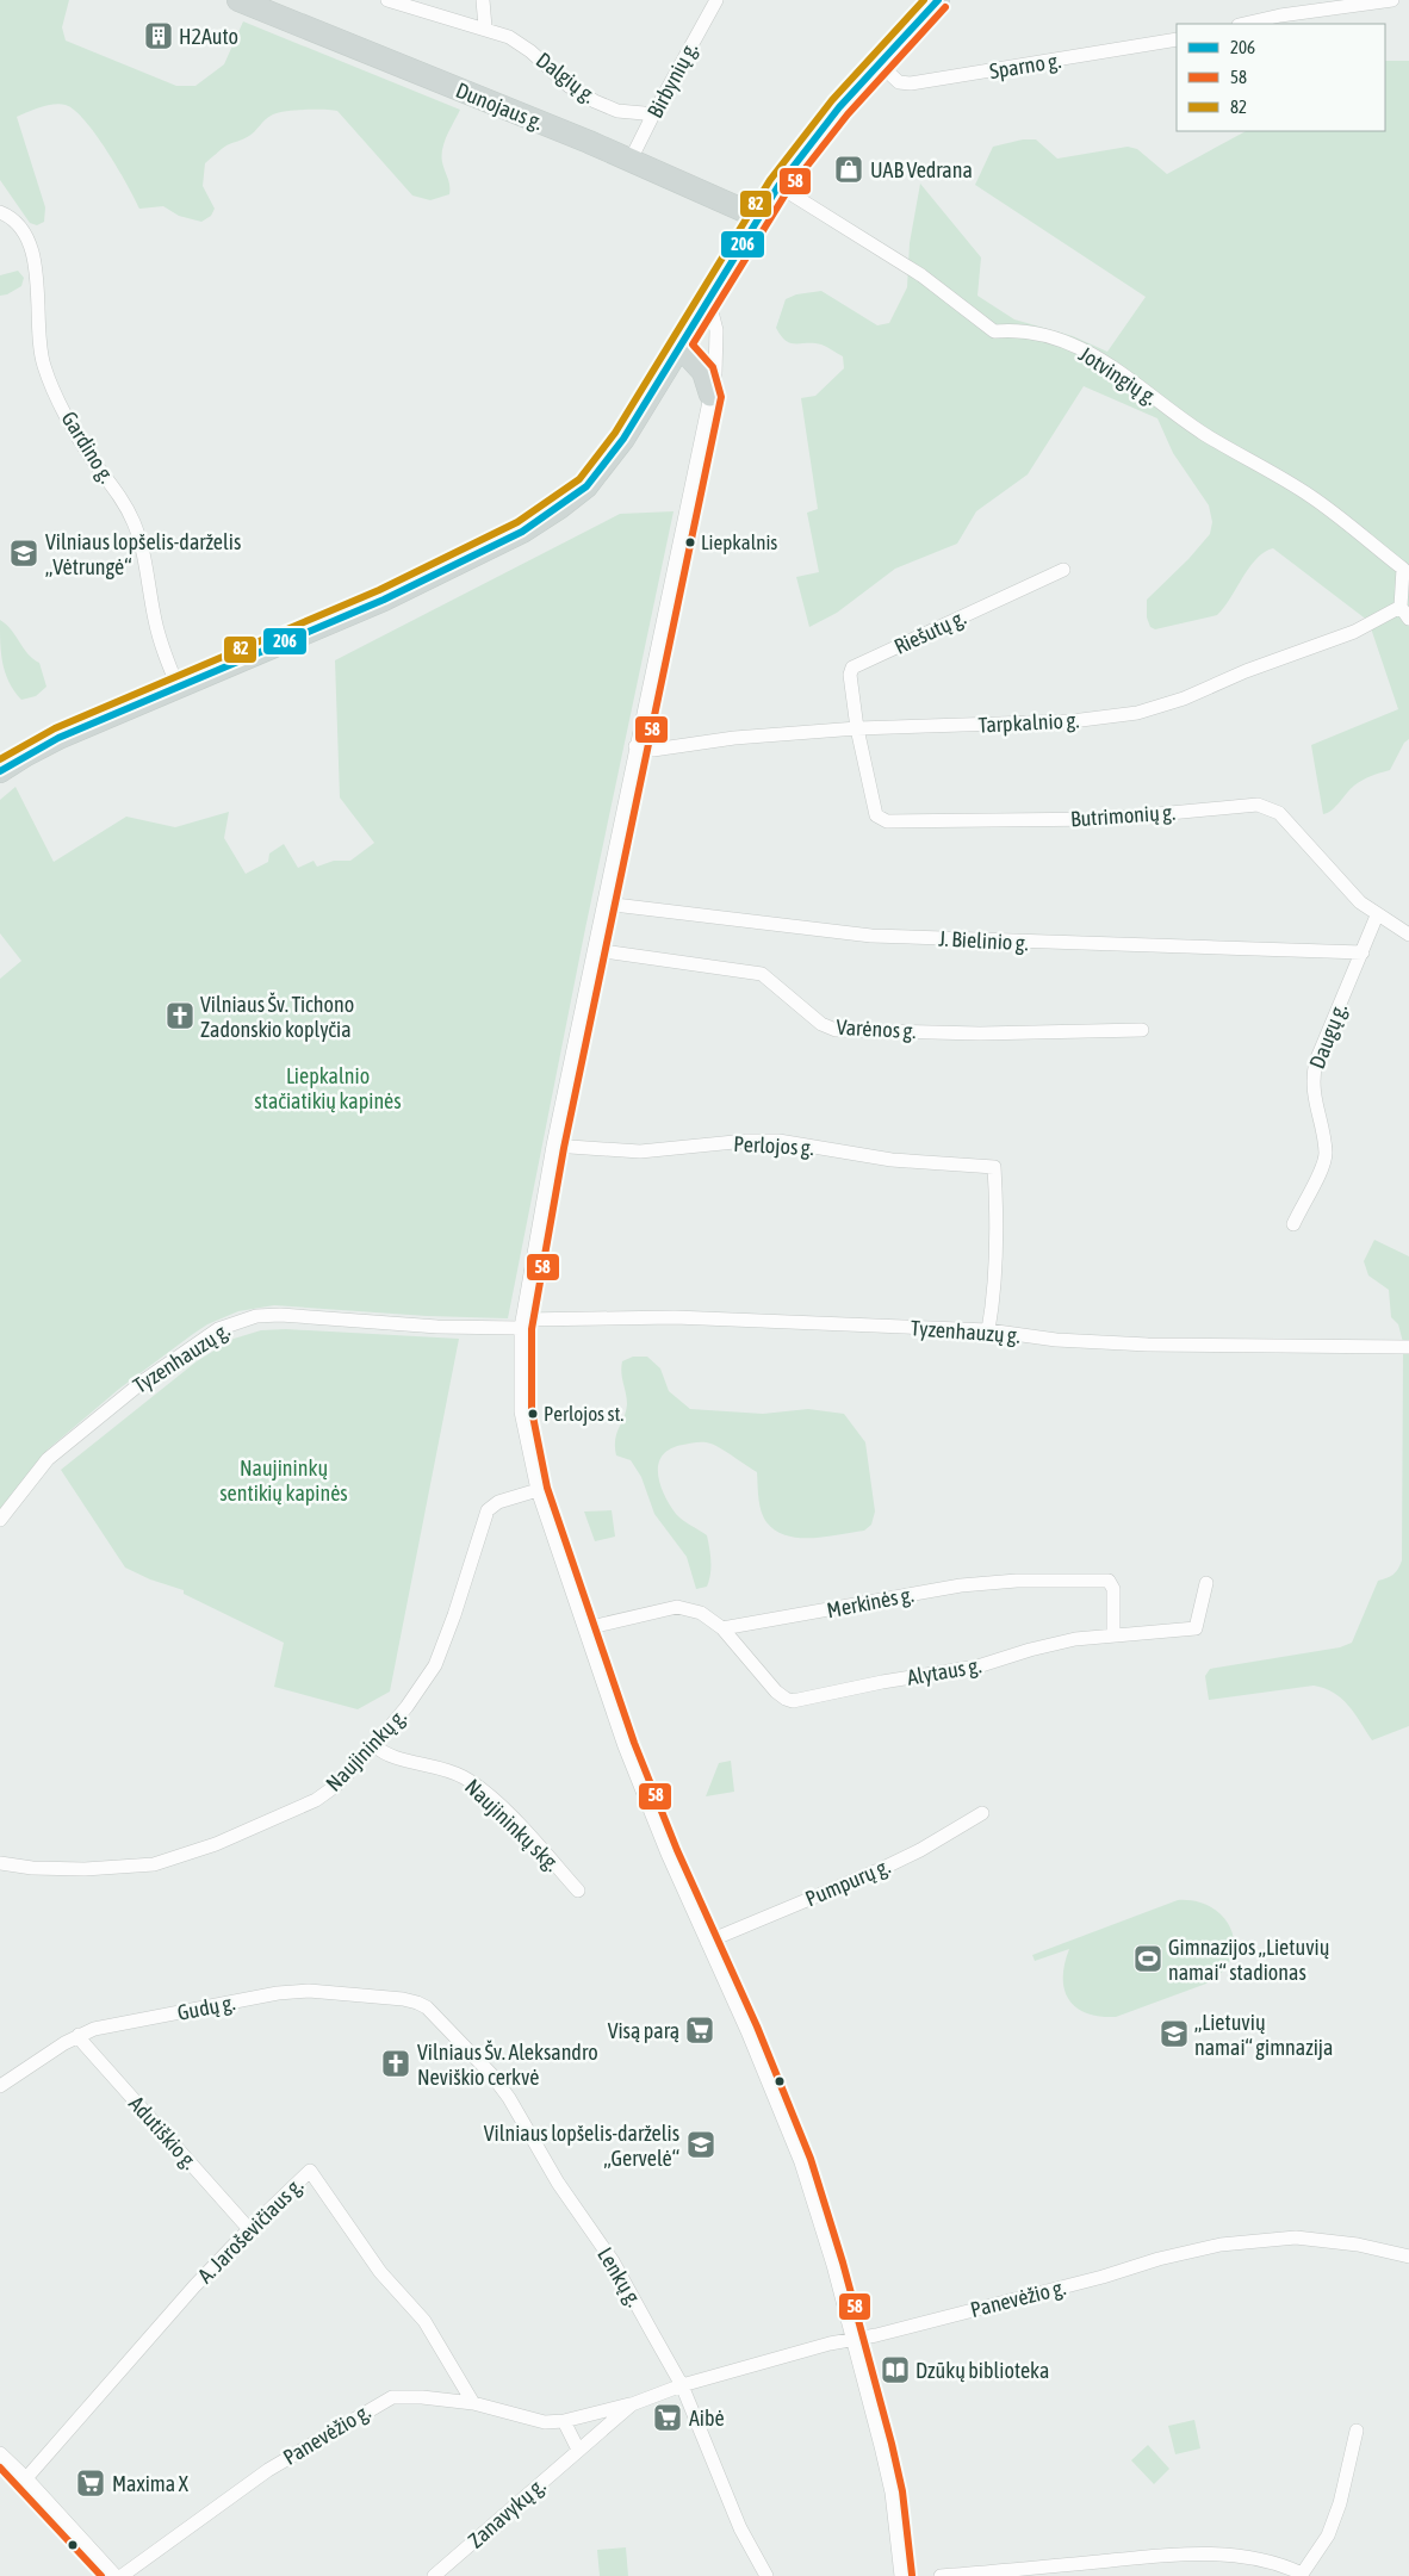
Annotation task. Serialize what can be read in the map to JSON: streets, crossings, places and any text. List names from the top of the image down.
{
  "streets": {
    "main road": ["Dunojaus g."],
    "street": [
      "Sparno g.",
      "Dalgių g.",
      "Birbynių g.",
      "Jotvingių g.",
      "Gardino g.",
      "Riešutų g.",
      "Tarpkalnio g.",
      "Butrimonių g.",
      "J. Bielinio g.",
      "Varėnos g.",
      "Daugų g.",
      "Perlojos g.",
      "Tyzenhauzų g.",
      "Merkinės g.",
      "Alytaus g.",
      "Naujininkų g.",
      "Naujininkų skg.",
      "Pumpurų g.",
      "Gudų g.",
      "Adutiškio g.",
      "A. Jaroševičiaus g.",
      "Lenkų g.",
      "Panevėžio g.",
      "Zanavykų g."
    ]
  },
  "crossings": [
    ["Dalgių g.", "Birbynių g."],
    ["Birbynių g.", "Dunojaus g."],
    ["Jotvingių g.", "Tarpkalnio g."],
    ["Riešutų g.", "Tarpkalnio g."],
    ["Riešutų g.", "Butrimonių g."],
    ["Tarpkalnio g.", "Butrimonių g."],
    ["Butrimonių g.", "Daugų g."],
    ["J. Bielinio g.", "Daugų g."],
    ["Perlojos g.", "Tyzenhauzų g."],
    ["Merkinės g.", "Alytaus g."],
    ["Naujininkų g.", "Naujininkų skg."],
    ["Gudų g.", "Adutiškio g."],
    ["Gudų g.", "Lenkų g."],
    ["Adutiškio g.", "A. Jaroševičiaus g."],
    ["A. Jaroševičiaus g.", "Panevėžio g."],
    ["Lenkų g.", "Panevėžio g."],
    ["Panevėžio g.", "Zanavykų g."]
  ],
  "parks": ["Liepkalnio stačiatikių kapinės", "Naujininkų sentikių kapinės"],
  "places": {
    "building": ["H2Auto"],
    "shop": ["UAB Vedrana"],
    "other": ["Liepkalnis", "Perlojos st."],
    "school or university": ["Vilniaus lopšelis-darželis „Vėtrungė“", "„Lietuvių namai“ gimnazija", "Vilniaus lopšelis-darželis „Gervelė“"],
    "church": ["Vilniaus Šv. Tichono Zadonskio koplyčia", "Vilniaus Šv. Aleksandro Neviškio cerkvė"],
    "sports": ["Gimnazijos „Lietuvių namai“ stadionas"],
    "supermarket": ["Visą parą", "Aibė", "Maxima X"],
    "library": ["Dzūkų biblioteka"]
  },
  "lines": ["transit line 206", "transit line 82", "transit line 58"],
  "legend": ["206", "58", "82"]
}
